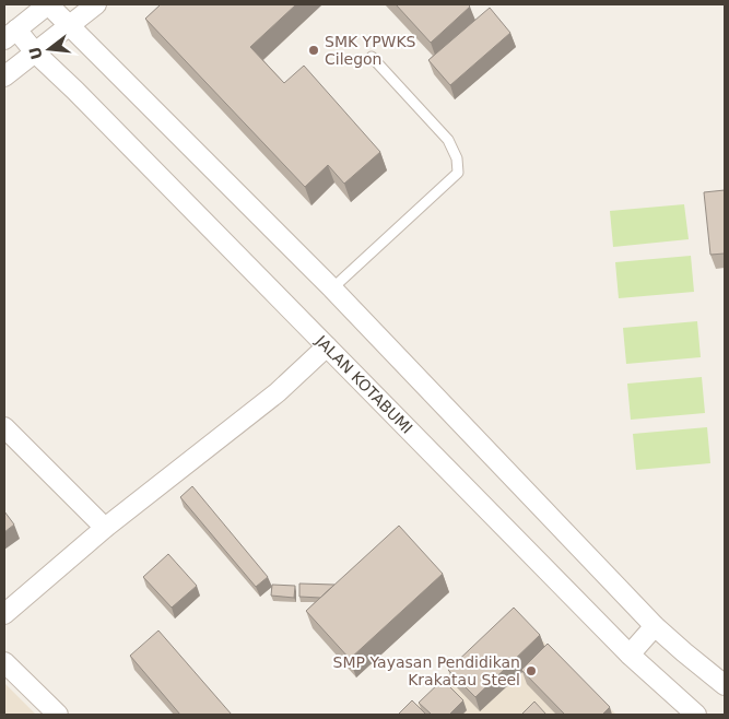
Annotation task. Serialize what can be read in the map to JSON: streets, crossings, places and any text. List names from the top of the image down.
{
  "streets": {
    "street": ["JALAN KOTABUMI"]
  },
  "places": ["SMK YPWKS Cilegon", "SMP Yayasan Pendidikan Krakatau Steel"],
  "north": "left"
}
